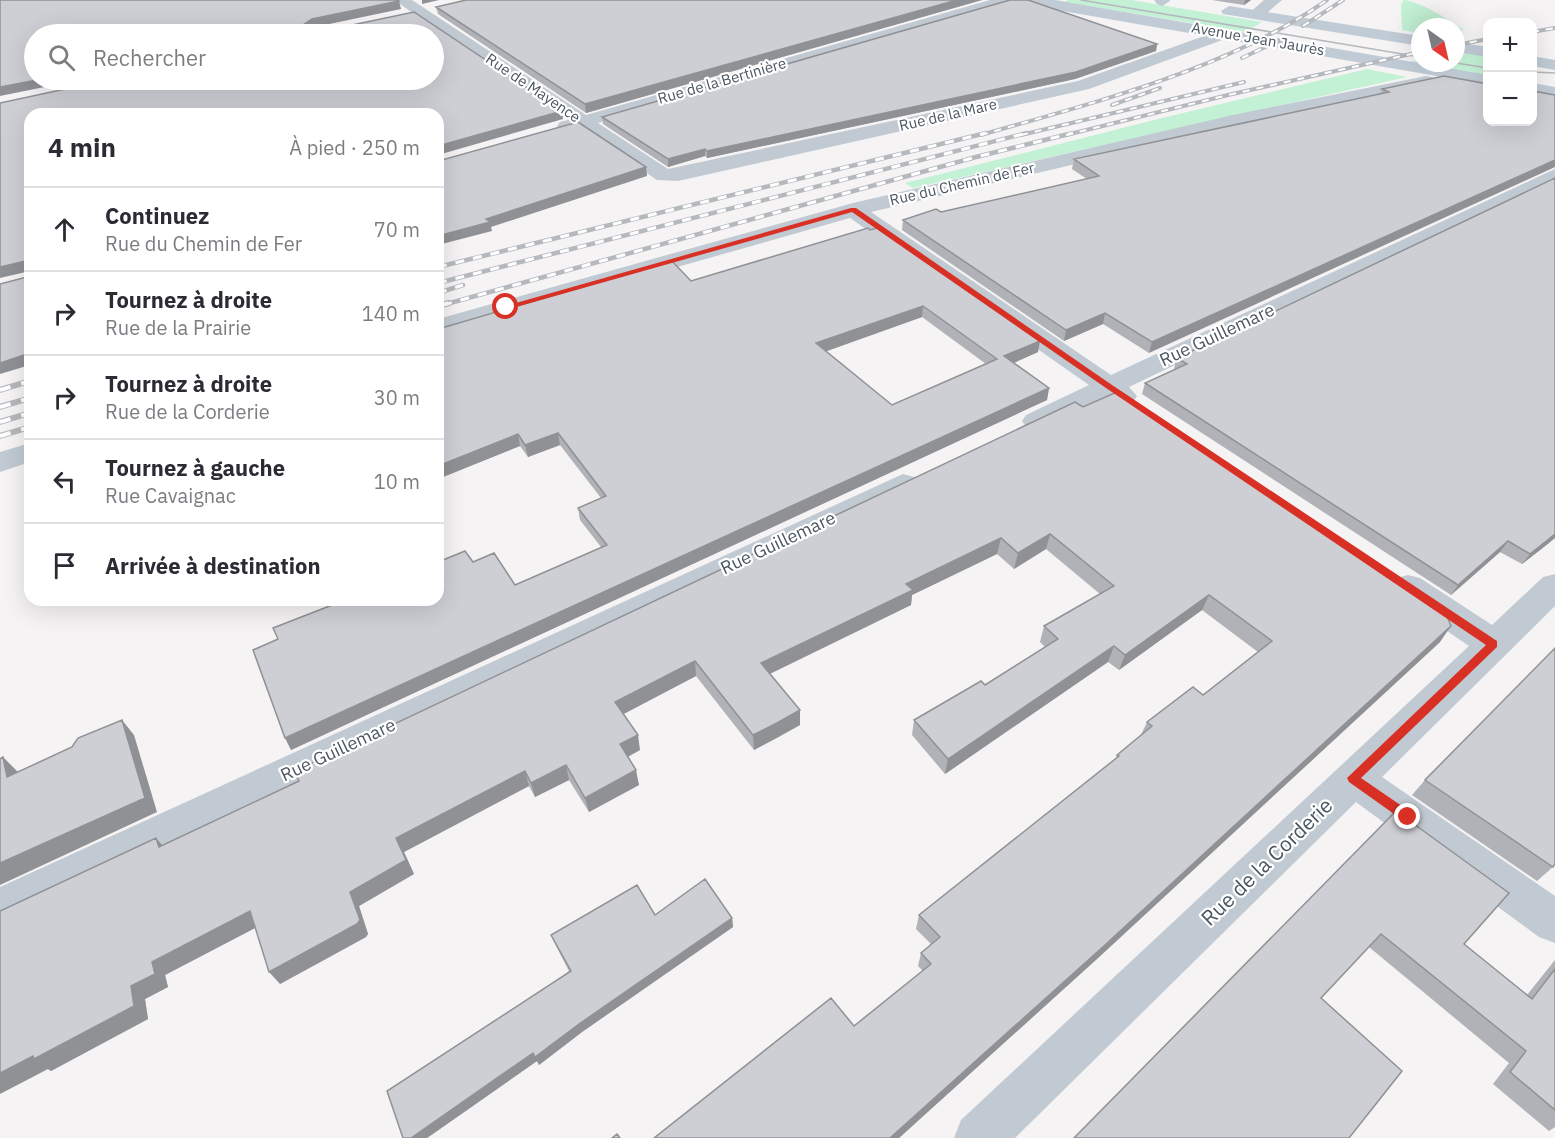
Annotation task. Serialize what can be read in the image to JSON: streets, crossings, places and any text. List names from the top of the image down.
{
  "streets": {
    "main road": ["Avenue Jean Jaurès"],
    "street": [
      "Rue de la Bertinière",
      "Rue de Mayence",
      "Rue de la Mare",
      "Rue du Chemin de Fer",
      "Rue Guillemare",
      "Rue de la Corderie"
    ]
  },
  "crossings": [
    ["Avenue Jean Jaurès", "Rue de la Mare"],
    ["Avenue Jean Jaurès", "Rue du Chemin de Fer"],
    ["Rue de la Bertinière", "Rue de Mayence"],
    ["Rue de Mayence", "Rue de la Mare"]
  ],
  "north": "bottom right",
  "page": {
    "map_buttons": ["+", "−"],
    "search": "Rechercher",
    "heading": ["4 min", "À pied · 250 m"],
    "list": [
      ["Continuez", "Rue du Chemin de Fer", "70 m"],
      ["Tournez à droite", "Rue de la Prairie", "140 m"],
      ["Tournez à droite", "Rue de la Corderie", "30 m"],
      ["Tournez à gauche", "Rue Cavaignac", "10 m"],
      "Arrivée à destination"
    ]
  }
}
